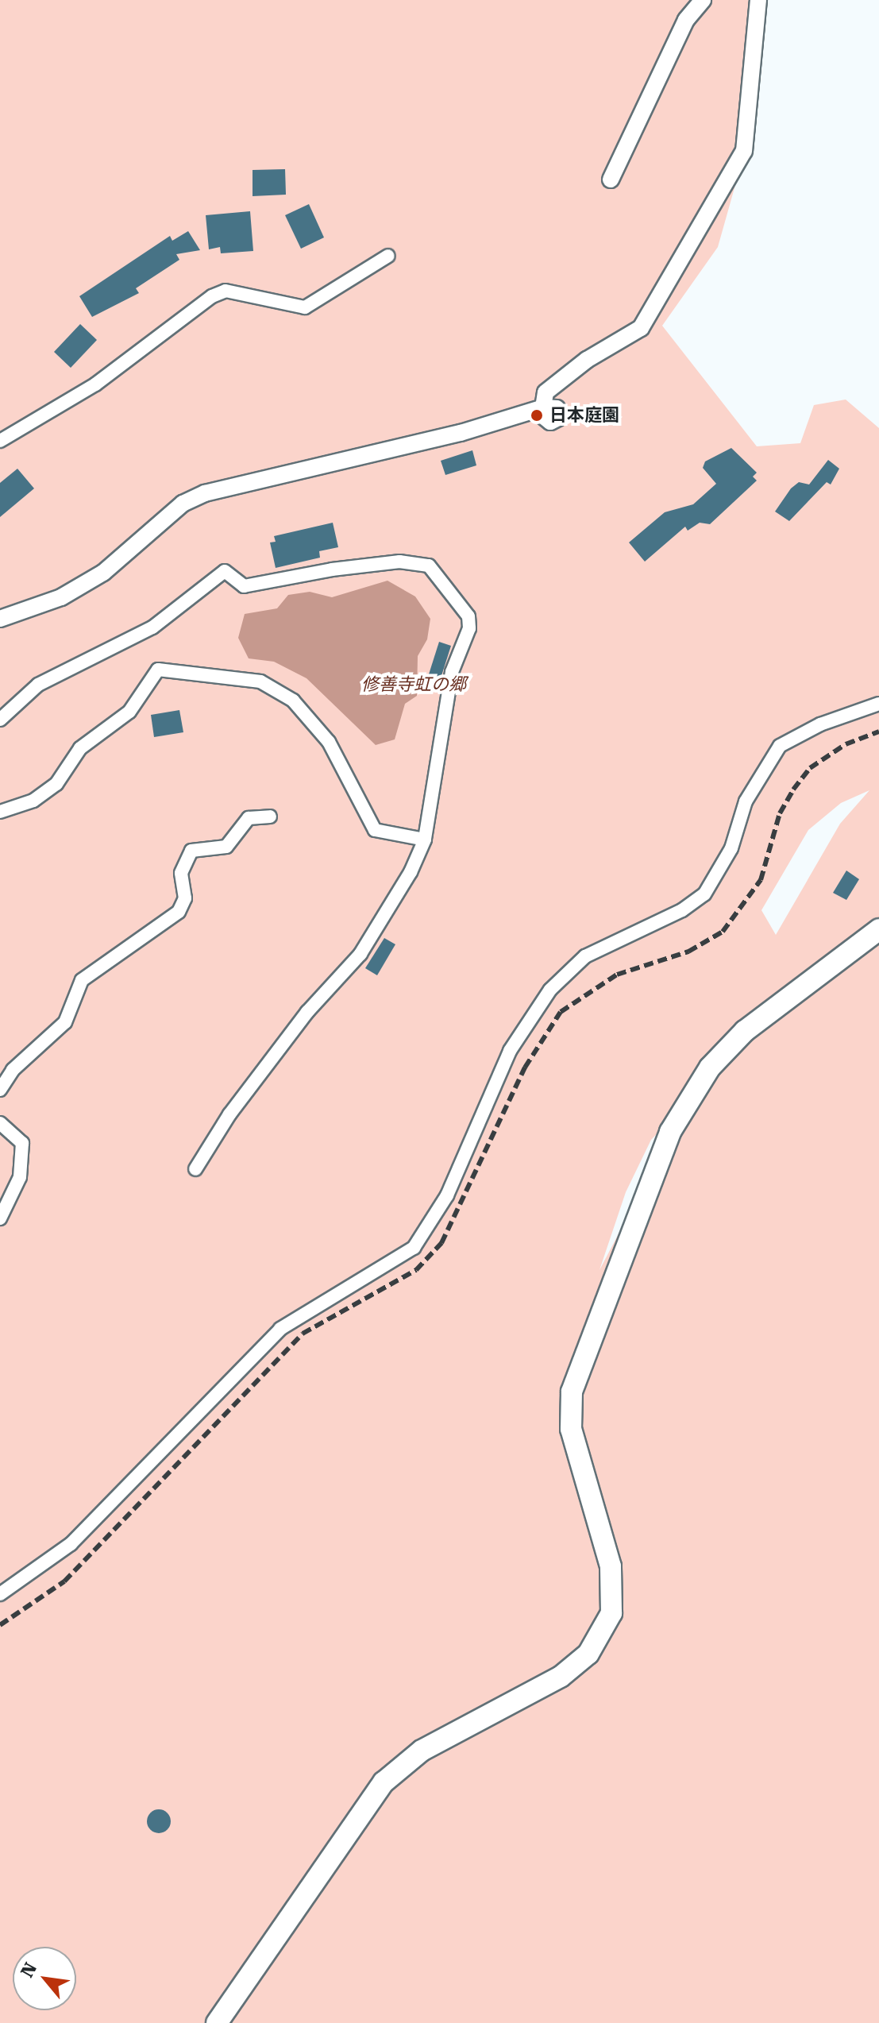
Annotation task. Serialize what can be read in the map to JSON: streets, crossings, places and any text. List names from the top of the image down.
{
  "parks": ["修善寺虹の郷"],
  "places": ["日本庭園"],
  "north": "top left"
}
